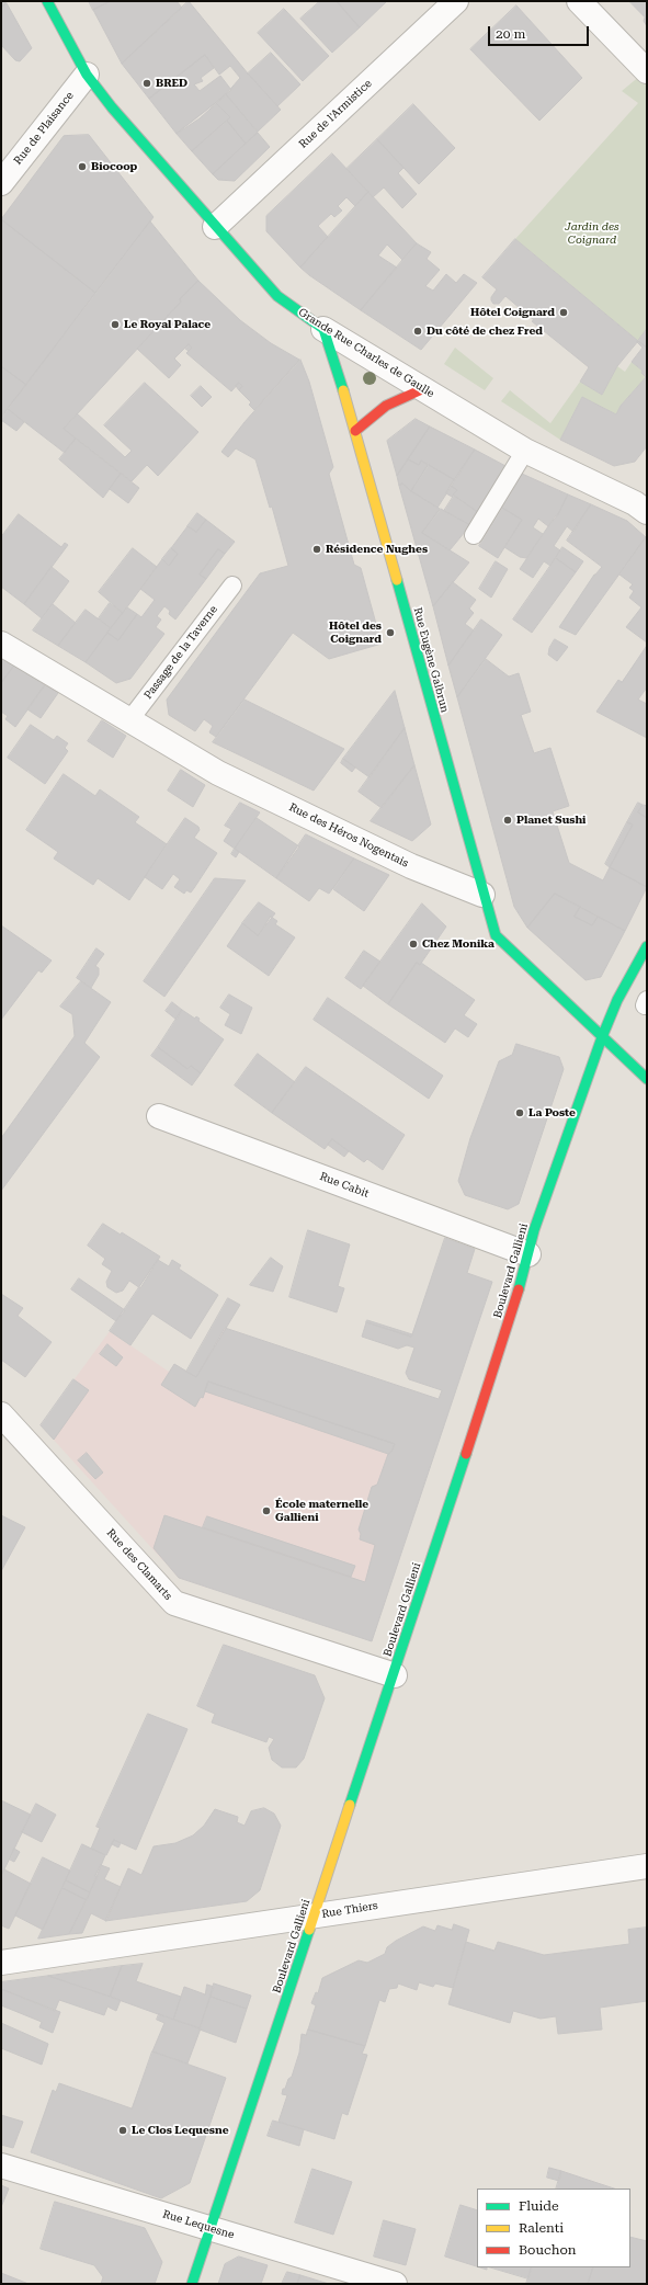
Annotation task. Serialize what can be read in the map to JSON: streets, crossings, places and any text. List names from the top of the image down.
{
  "streets": {
    "street": [
      "Rue de l'Armistice",
      "Rue de Plaisance",
      "Grande Rue Charles de Gaulle",
      "Rue Eugène Galbrun",
      "Rue des Héros Nogentais",
      "Rue Cabit",
      "Boulevard Gallieni",
      "Rue des Clamarts",
      "Rue Thiers",
      "Rue Lequesne"
    ],
    "lane": ["Passage de la Taverne"]
  },
  "crossings": [
    ["Rue de l'Armistice", "Grande Rue Charles de Gaulle"],
    ["Rue de Plaisance", "Grande Rue Charles de Gaulle"],
    ["Grande Rue Charles de Gaulle", "Rue Eugène Galbrun"],
    ["Passage de la Taverne", "Rue des Héros Nogentais"],
    ["Rue Eugène Galbrun", "Rue des Héros Nogentais"],
    ["Rue Cabit", "Boulevard Gallieni"],
    ["Boulevard Gallieni", "Rue des Clamarts"],
    ["Boulevard Gallieni", "Rue Thiers"],
    ["Boulevard Gallieni", "Rue Lequesne"]
  ],
  "parks": ["Jardin des Coignard"],
  "places": [
    "BRED",
    "Biocoop",
    "Hôtel Coignard",
    "Le Royal Palace",
    "Du côté de chez Fred",
    "Résidence Nughes",
    "Hôtel des Coignard",
    "Planet Sushi",
    "Chez Monika",
    "La Poste",
    "École maternelle Gallieni",
    "Le Clos Lequesne"
  ],
  "legend": ["Fluide", "Ralenti", "Bouchon"],
  "scale_bar": "20 m"
}
